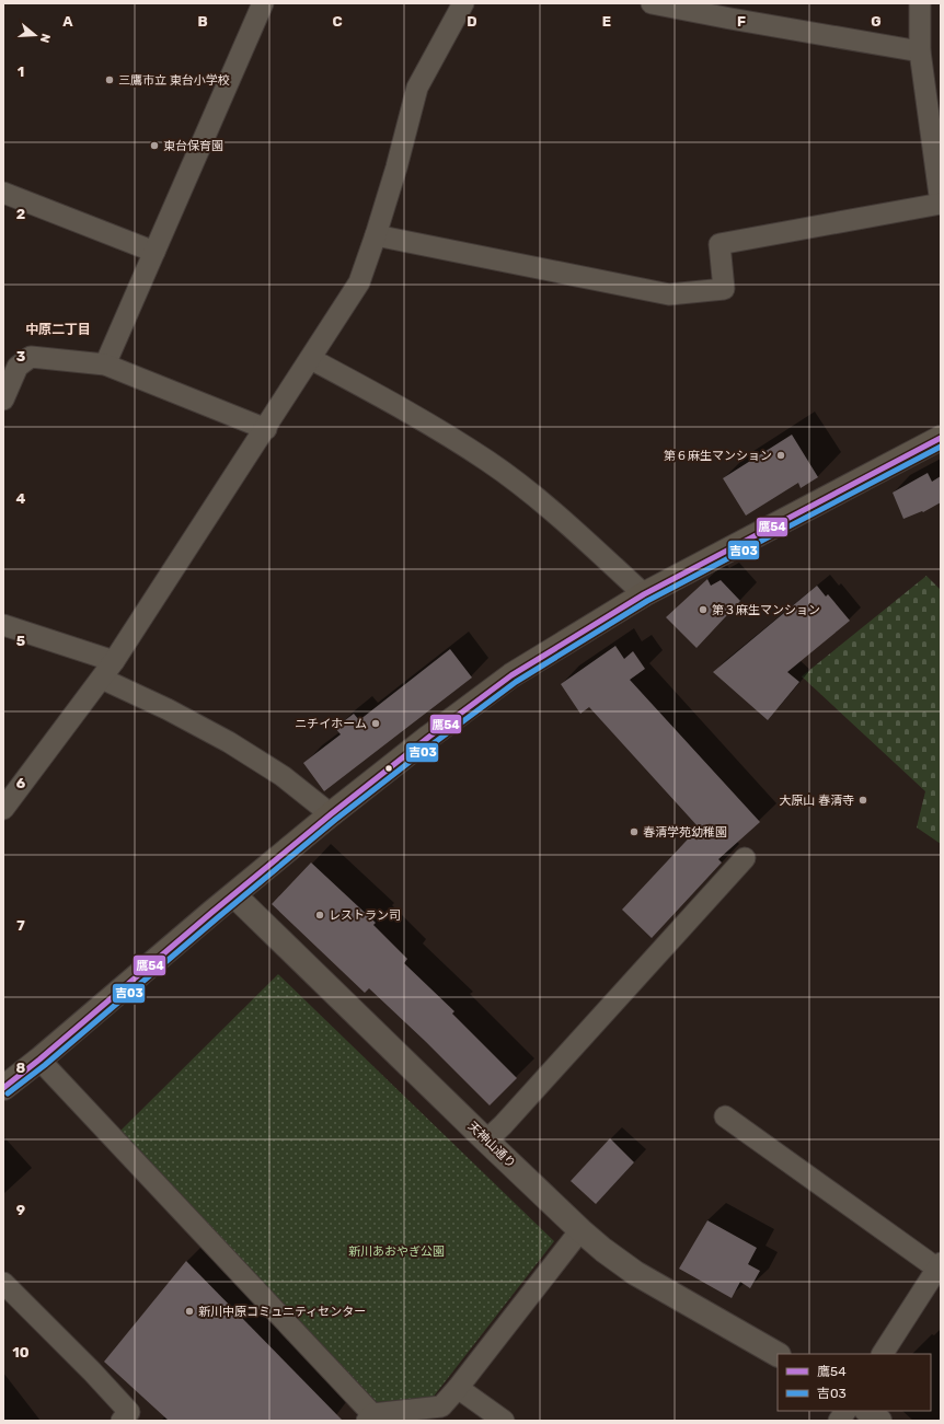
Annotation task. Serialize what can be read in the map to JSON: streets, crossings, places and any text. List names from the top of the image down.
{
  "streets": {
    "street": ["天神山通り"]
  },
  "districts": ["中原二丁目"],
  "parks": ["新川あおやぎ公園"],
  "places": [
    "三鷹市立 東台小学校",
    "東台保育園",
    "第６麻生マンション",
    "第３麻生マンション",
    "ニチイホーム",
    "大原山 春清寺",
    "春清学苑幼稚園",
    "レストラン司",
    "新川中原コミュニティセンター"
  ],
  "lines": ["transit line 鷹54", "transit line 吉03"],
  "legend": ["鷹54", "吉03"],
  "north": "right",
  "grid": {
    "columns": [
      "A",
      "B",
      "C",
      "D",
      "E",
      "F",
      "G"
    ],
    "rows": [
      "1",
      "2",
      "3",
      "4",
      "5",
      "6",
      "7",
      "8",
      "9",
      "10"
    ]
  }
}
